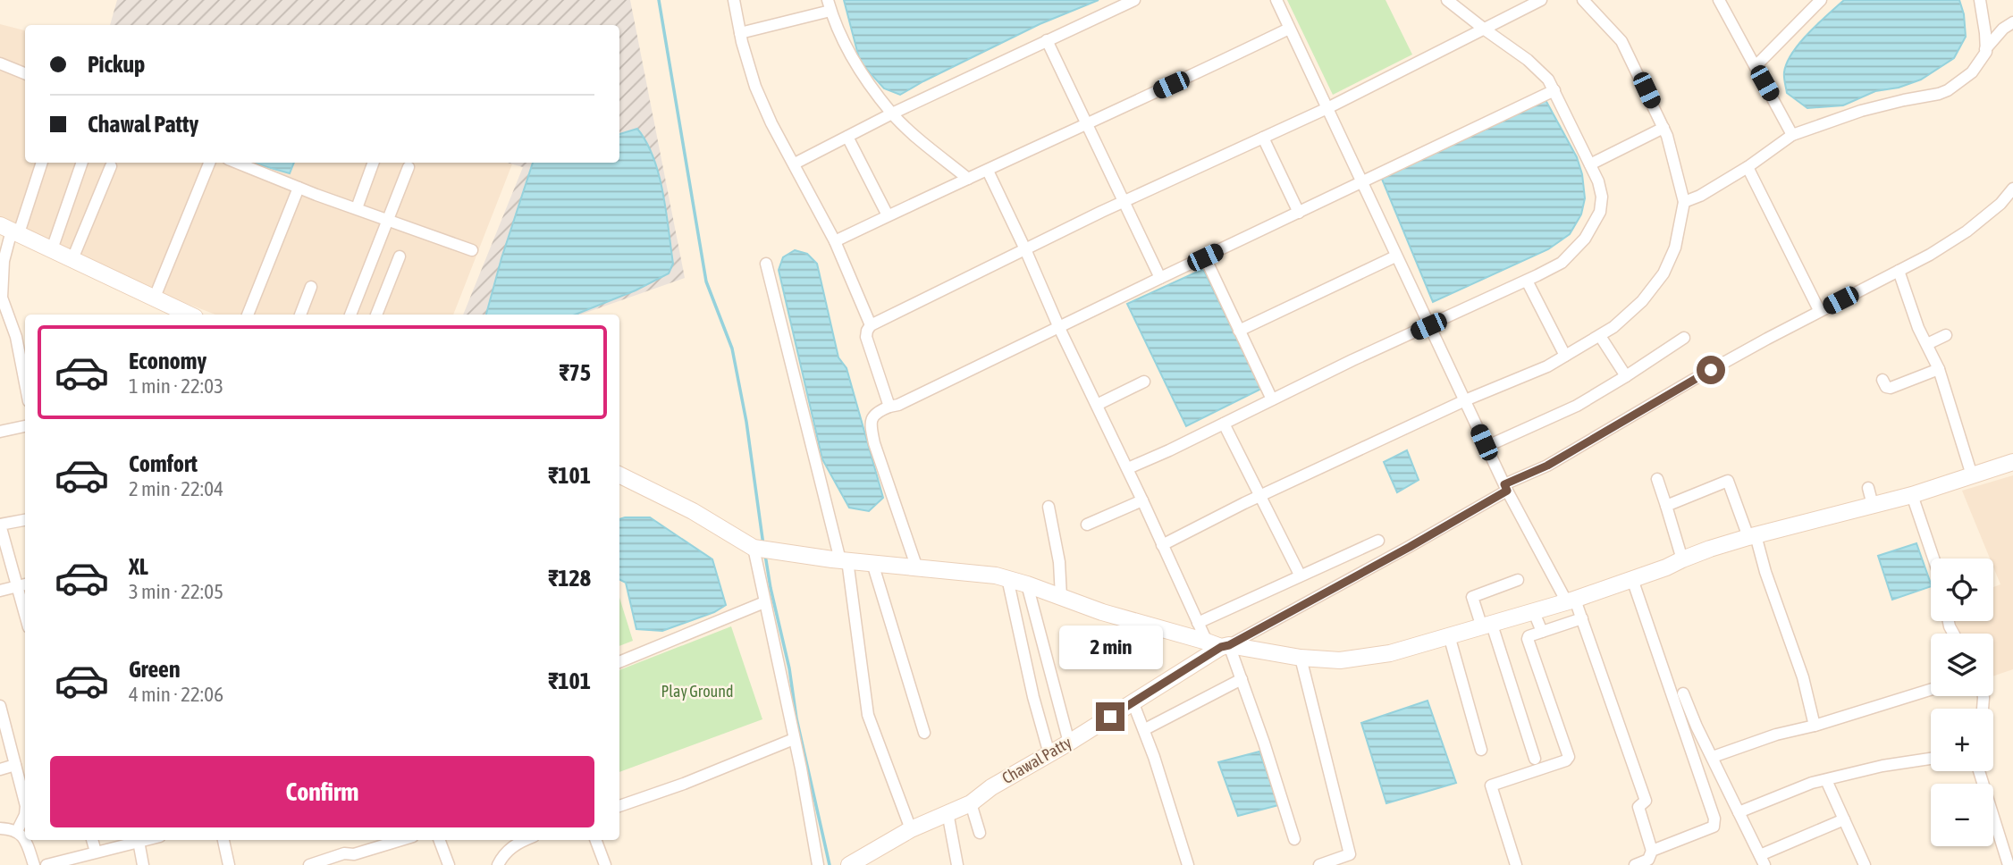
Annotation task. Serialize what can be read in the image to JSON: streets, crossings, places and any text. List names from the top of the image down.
{
  "streets": {
    "street": ["Chawal Patty"]
  },
  "parks": ["Play Ground"],
  "page": {
    "banner": ["Pickup", "Chawal Patty"],
    "list": [
      {
        "name": "Economy",
        "note": "1 min · 22:03",
        "value": "₹75"
      },
      {
        "name": "Comfort",
        "note": "2 min · 22:04",
        "value": "₹101"
      },
      {
        "name": "XL",
        "note": "3 min · 22:05",
        "value": "₹128"
      },
      {
        "name": "Green",
        "note": "4 min · 22:06",
        "value": "₹101"
      }
    ],
    "map_buttons": ["+", "−"],
    "bubble": "2 min",
    "buttons": "Confirm"
  }
}
